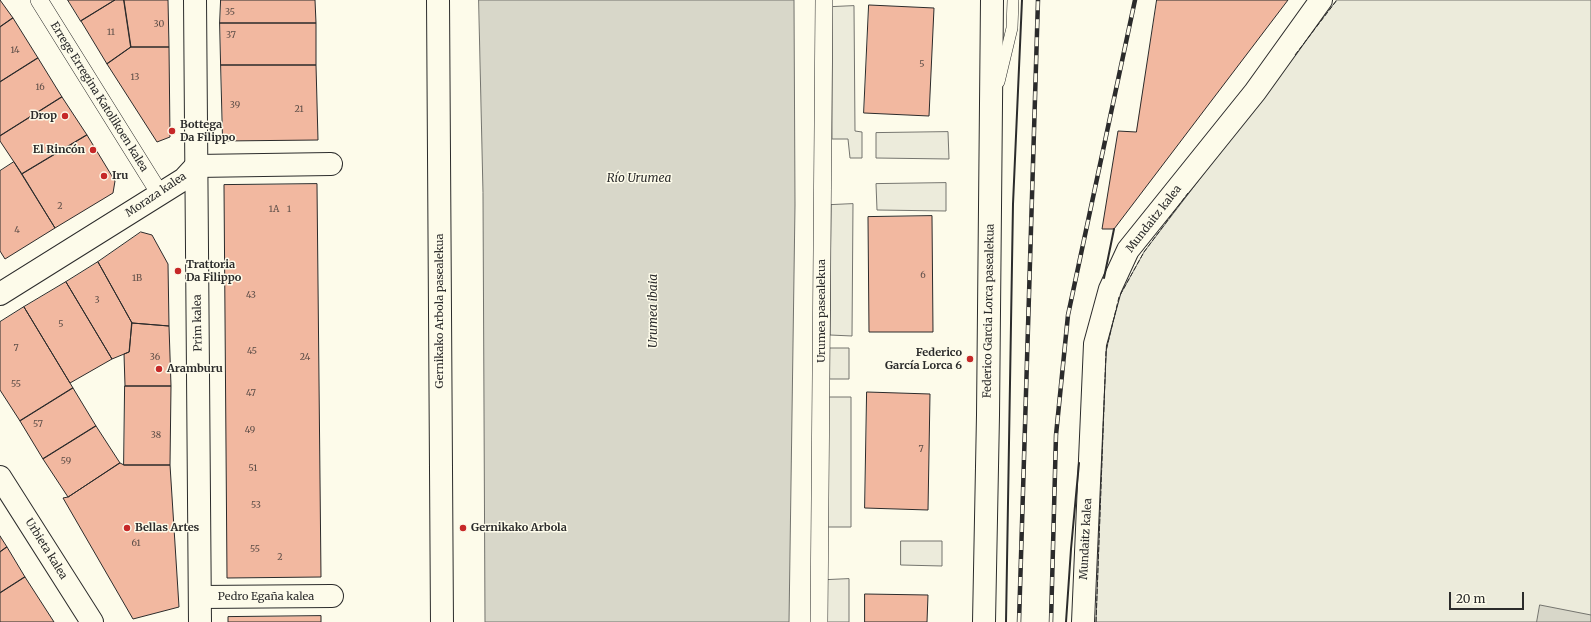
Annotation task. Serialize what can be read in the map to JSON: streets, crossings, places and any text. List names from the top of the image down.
{
  "streets": {
    "street": [
      "Errege Erregina Katolikoen kalea",
      "Moraza kalea",
      "Mundaitz kalea",
      "Gernikako Arbola pasealekua",
      "Urumea pasealekua",
      "Federico Garcia Lorca pasealekua",
      "Prim kalea",
      "Urbieta kalea",
      "Pedro Egaña kalea"
    ]
  },
  "crossings": [
    ["Errege Erregina Katolikoen kalea", "Moraza kalea"],
    ["Moraza kalea", "Prim kalea"],
    ["Prim kalea", "Pedro Egaña kalea"]
  ],
  "water": ["Río Urumea", "Urumea ibaia"],
  "places": [
    "Drop",
    "Bottega Da Filippo",
    "El Rincón",
    "Iru",
    "Trattoria Da Filippo",
    "Federico García Lorca 6",
    "Aramburu",
    "Bellas Artes",
    "Gernikako Arbola"
  ],
  "house_numbers": [
    "35",
    "30",
    "11",
    "37",
    "14",
    "5",
    "13",
    "16",
    "39",
    "21",
    "2",
    "1A",
    "1",
    "4",
    "6",
    "1B",
    "43",
    "3",
    "5",
    "7",
    "45",
    "36",
    "24",
    "55",
    "47",
    "57",
    "49",
    "38",
    "7",
    "59",
    "51",
    "53",
    "61",
    "55",
    "2"
  ],
  "scale_bar": "20 m"
}
